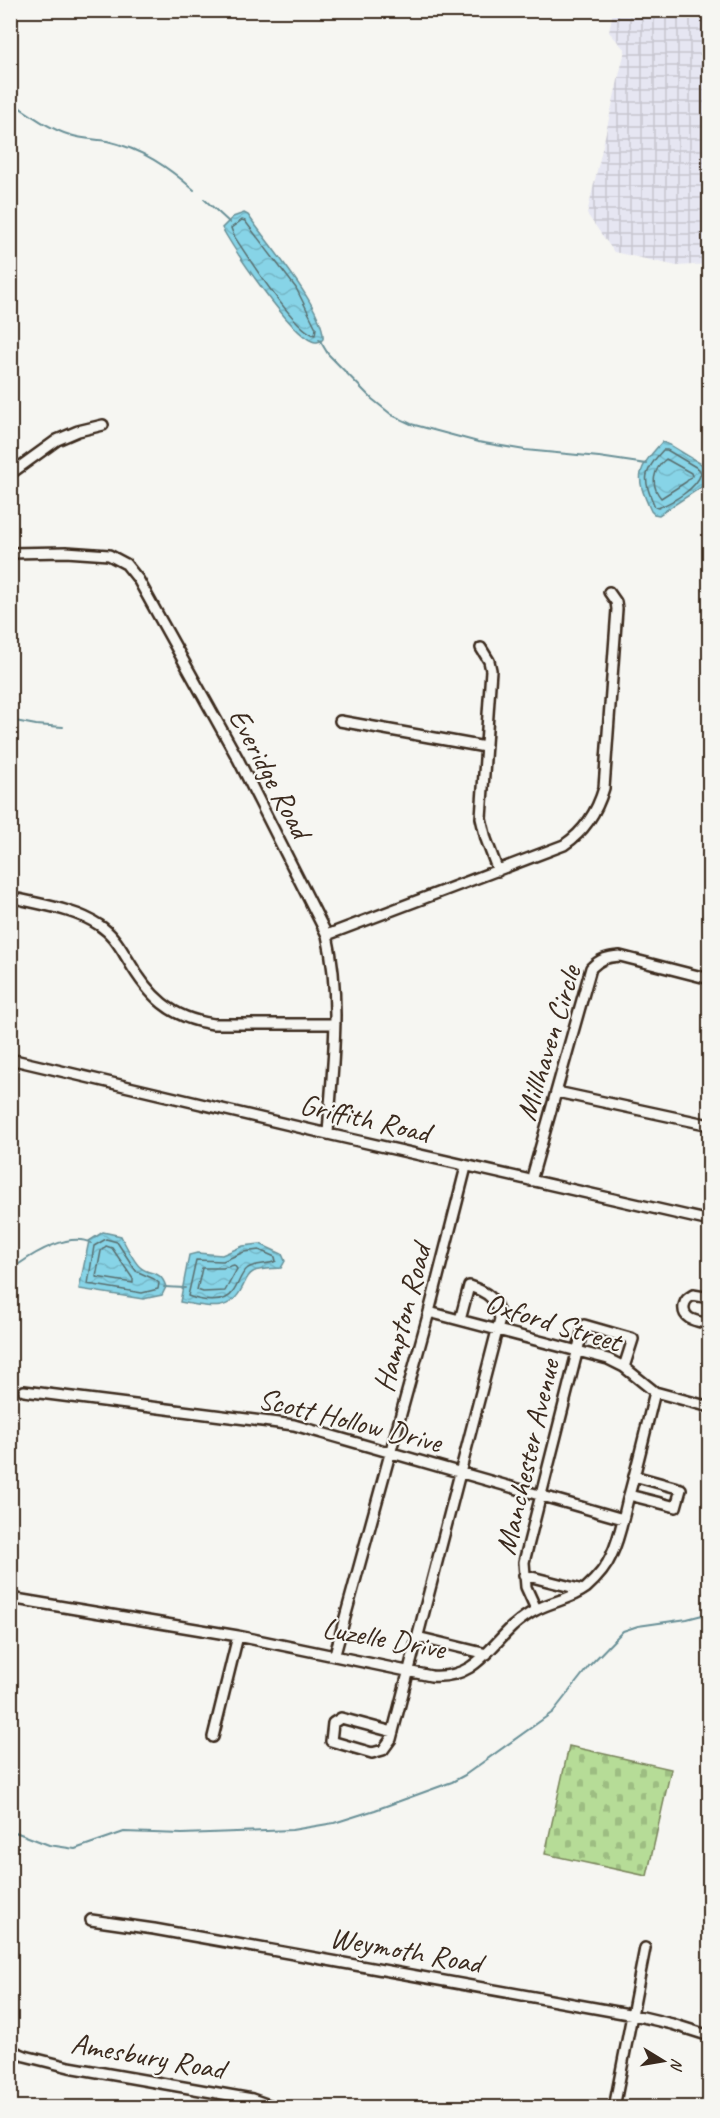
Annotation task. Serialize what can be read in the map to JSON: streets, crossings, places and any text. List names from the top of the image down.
{
  "streets": {
    "street": [
      "Everidge Road",
      "Millhaven Circle",
      "Griffith Road",
      "Hampton Road",
      "Oxford Street",
      "Scott Hollow Drive",
      "Manchester Avenue",
      "Luzelle Drive",
      "Weymoth Road",
      "Amesbury Road"
    ]
  },
  "crossings": [
    ["Everidge Road", "Griffith Road"],
    ["Millhaven Circle", "Griffith Road"],
    ["Griffith Road", "Hampton Road"],
    ["Hampton Road", "Oxford Street"],
    ["Hampton Road", "Scott Hollow Drive"],
    ["Hampton Road", "Luzelle Drive"],
    ["Oxford Street", "Manchester Avenue"],
    ["Oxford Street", "Luzelle Drive"],
    ["Scott Hollow Drive", "Manchester Avenue"],
    ["Scott Hollow Drive", "Luzelle Drive"],
    ["Manchester Avenue", "Luzelle Drive"]
  ],
  "north": "right"
}
